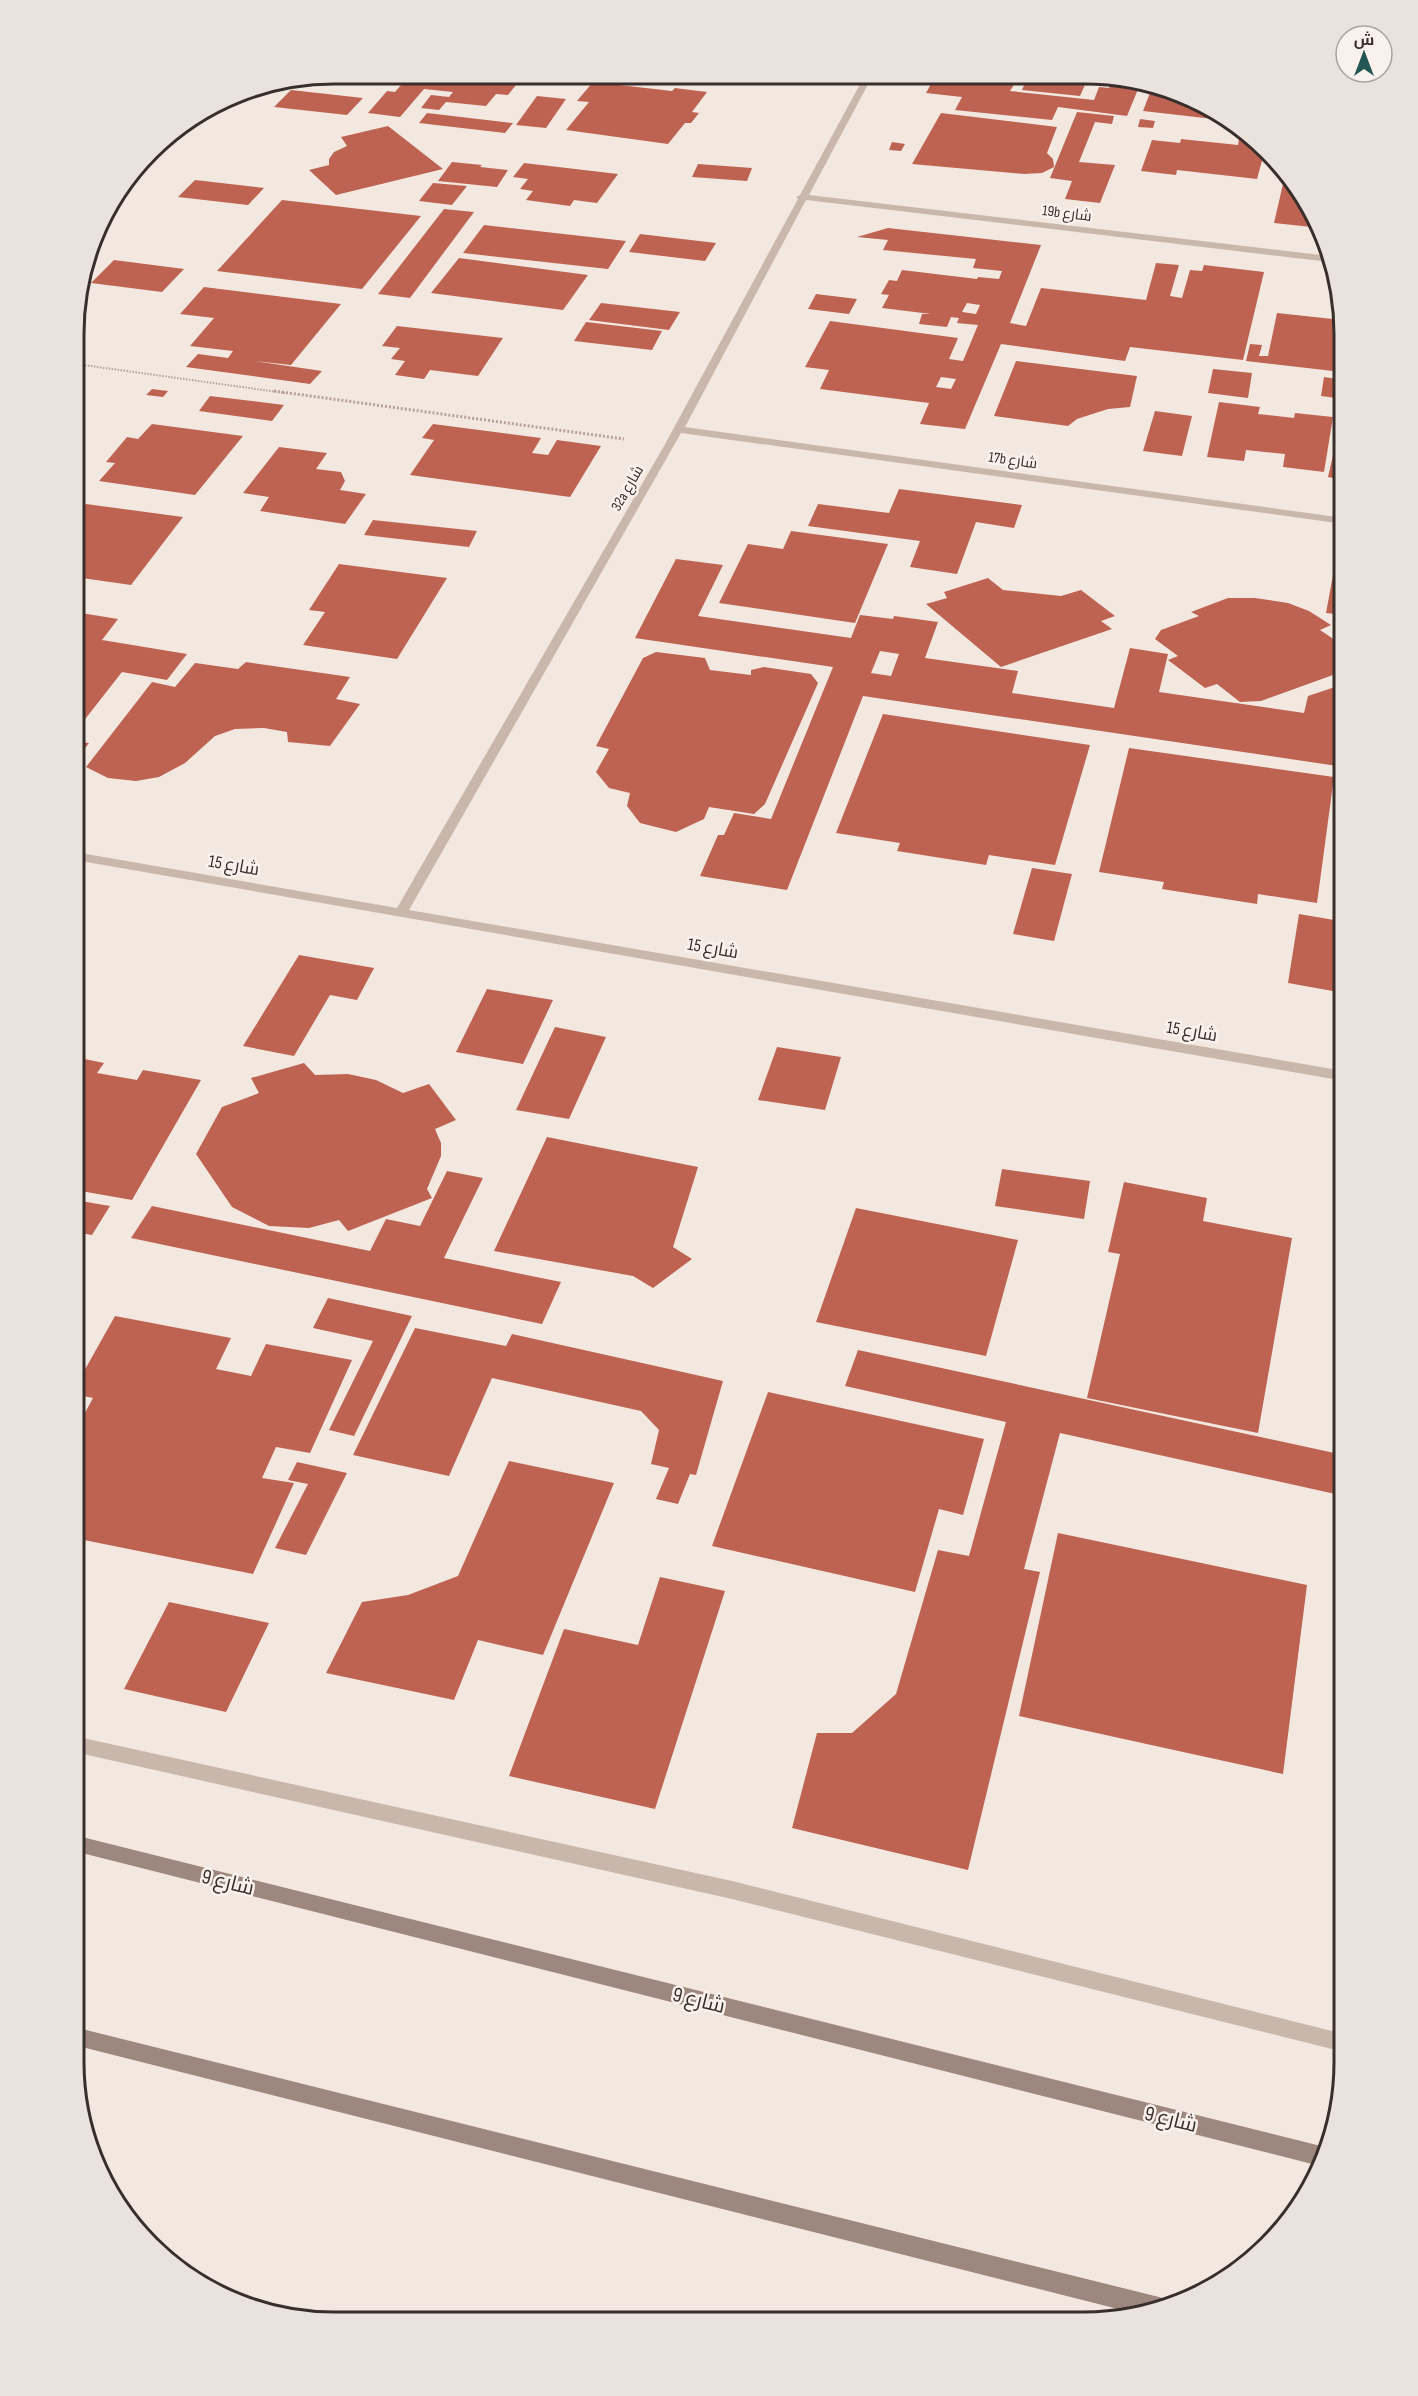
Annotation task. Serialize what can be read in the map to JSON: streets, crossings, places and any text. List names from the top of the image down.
{
  "streets": {
    "street": [
      "19b شارع",
      "17b شارع",
      "32a شارع",
      "شارع 15",
      "شارع 9"
    ]
  },
  "crossings": [
    ["19b شارع", "32a شارع"],
    ["17b شارع", "32a شارع"],
    ["32a شارع", "شارع 15"]
  ],
  "north": "top"
}
